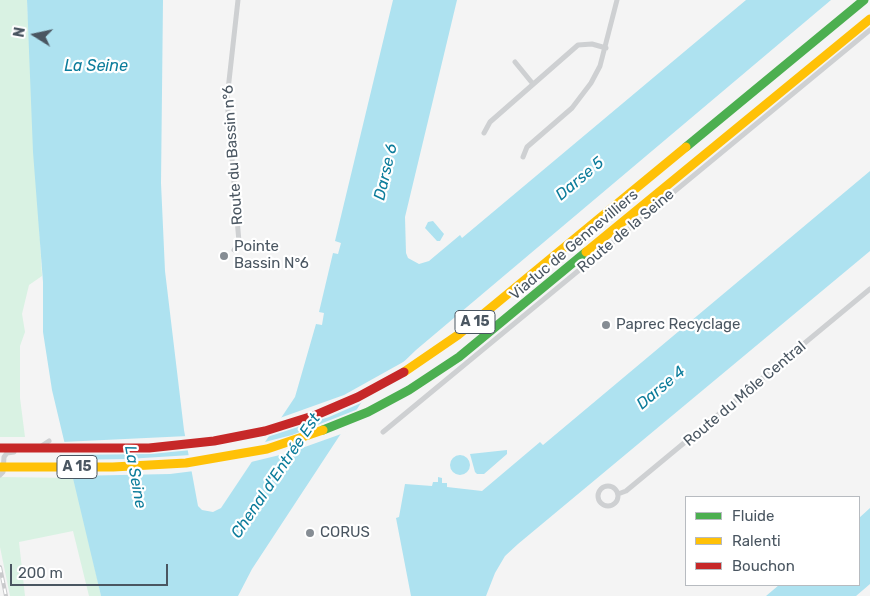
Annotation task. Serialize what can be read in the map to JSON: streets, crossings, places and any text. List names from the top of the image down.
{
  "streets": {
    "highway": ["Viaduc de Gennevilliers", "A 15"],
    "street": ["Route du Bassin n°6", "Route de la Seine", "Route du Môle Central"]
  },
  "water": [
    "La Seine",
    "Darse 6",
    "Darse 5",
    "Darse 4",
    "Chenal d'Entrée Est"
  ],
  "places": ["Pointe Bassin N°6", "Paprec Recyclage", "CORUS"],
  "legend": ["Fluide", "Ralenti", "Bouchon"],
  "scale_bar": "200 m",
  "north": "left"
}
